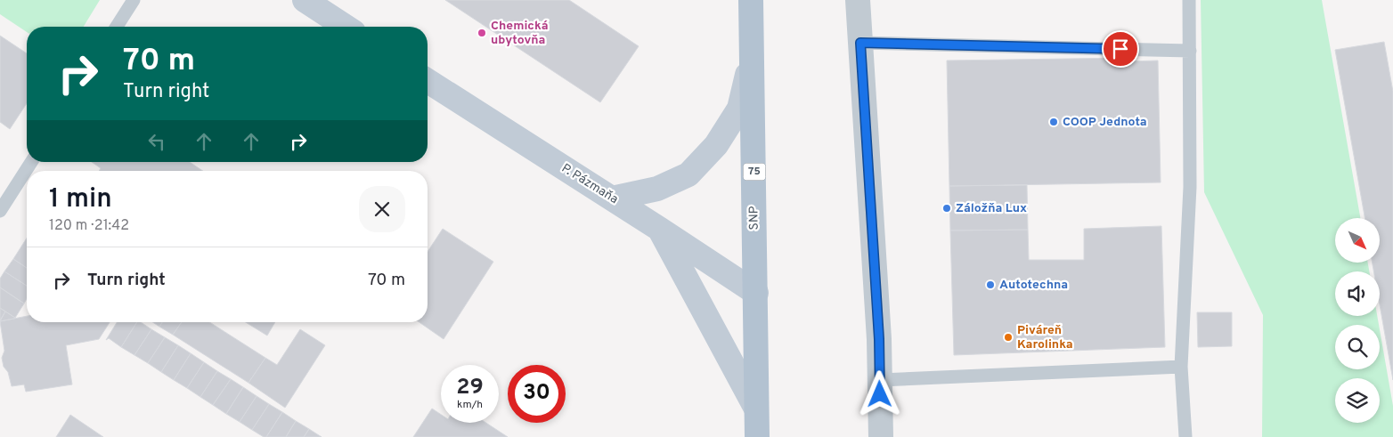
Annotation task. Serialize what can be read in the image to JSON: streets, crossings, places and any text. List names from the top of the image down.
{
  "streets": {
    "main road": ["75", "P. Pázmaňa", "SNP"]
  },
  "crossings": [
    ["P. Pázmaňa", "SNP"]
  ],
  "places": [
    "Chemická ubytovňa",
    "COOP Jednota",
    "Záložňa Lux",
    "Autotechna",
    "Piváreň Karolinka"
  ],
  "north": "bottom right",
  "page": {
    "turn": ["70 m", "Turn right"],
    "heading": ["1 min", "120 m · 21:42"],
    "list": [
      {
        "name": "Turn right",
        "value": "70 m"
      }
    ],
    "speed": "29 km/h",
    "limit": "30"
  }
}
